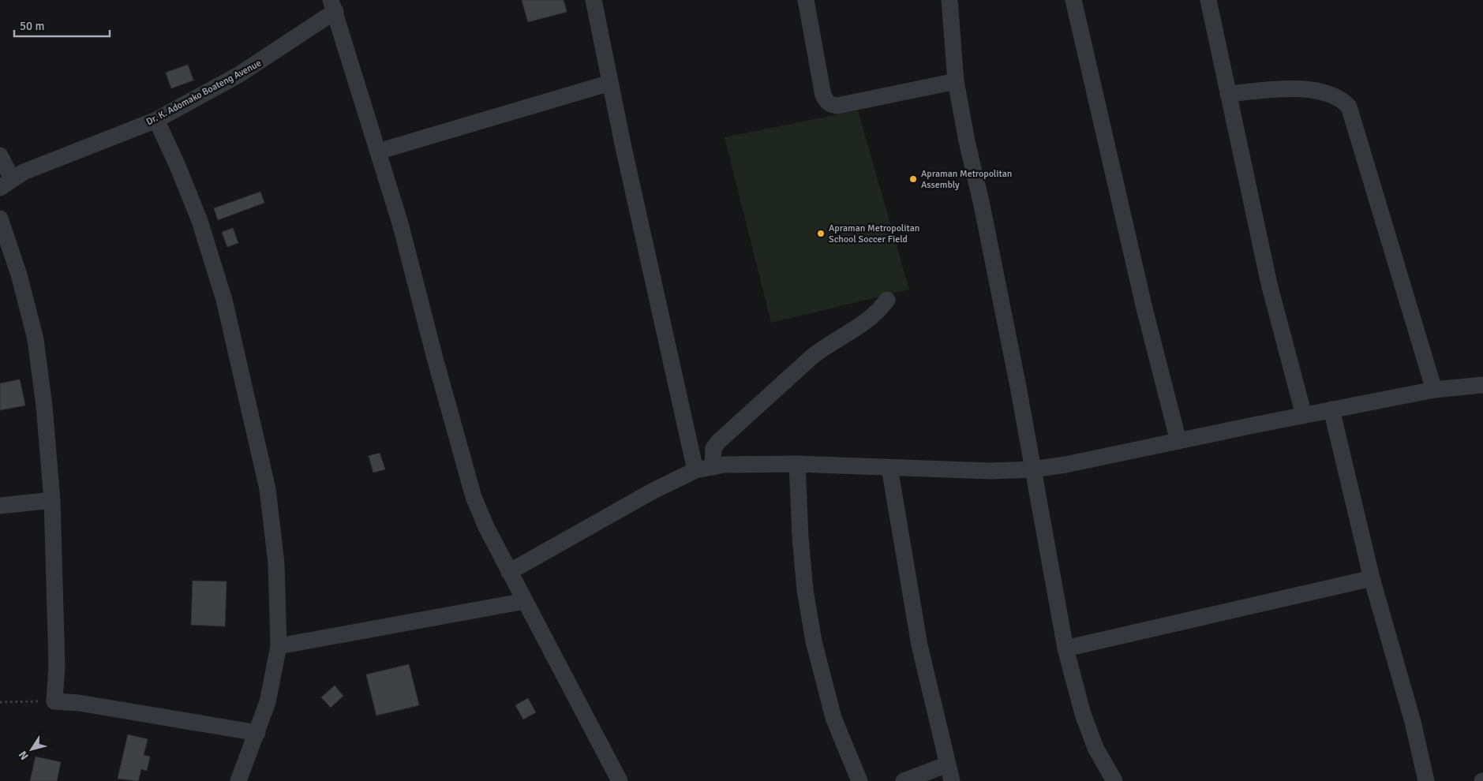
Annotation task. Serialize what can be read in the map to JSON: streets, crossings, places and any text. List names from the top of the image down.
{
  "streets": {
    "street": ["Dr. K. Adomako Boateng Avenue"]
  },
  "places": ["Apraman Metropolitan Assembly", "Apraman Metropolitan School Soccer Field"],
  "scale_bar": "50 m",
  "north": "bottom left"
}
